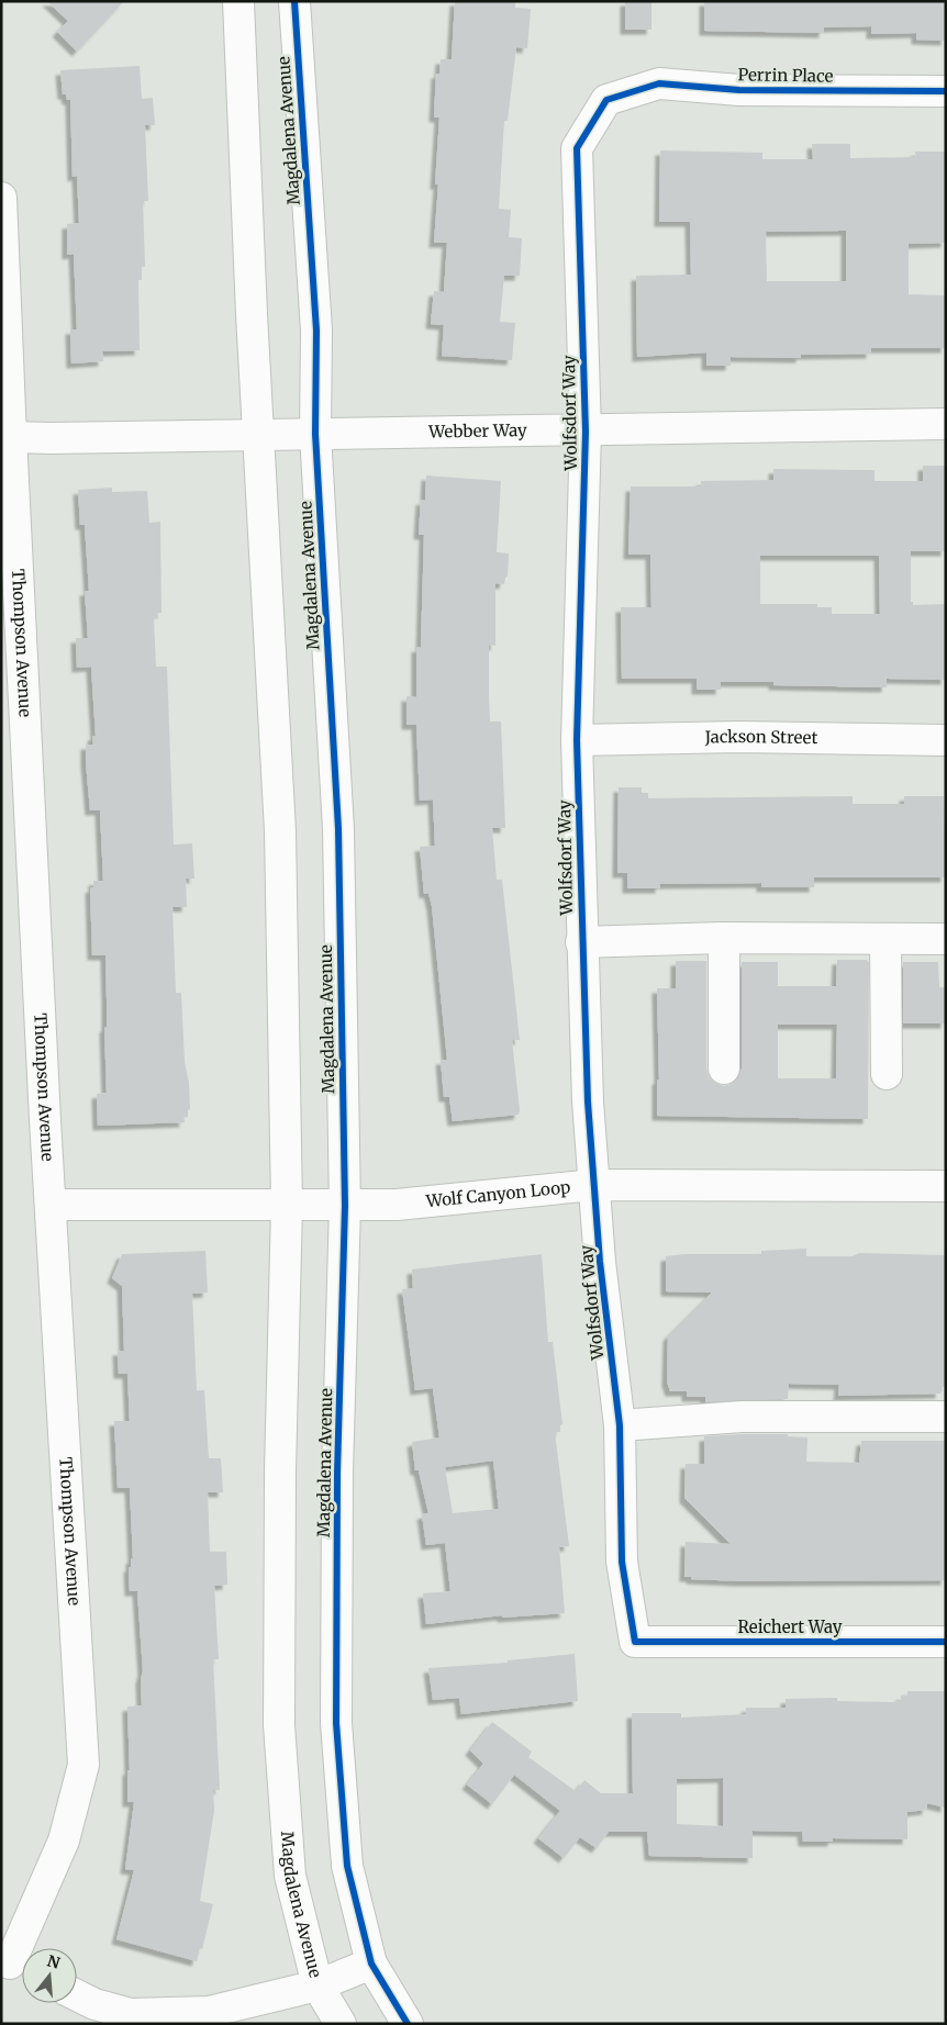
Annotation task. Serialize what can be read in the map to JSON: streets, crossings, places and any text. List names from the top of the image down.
{
  "streets": {
    "street": [
      "Perrin Place",
      "Magdalena Avenue",
      "Wolfsdorf Way",
      "Webber Way",
      "Thompson Avenue",
      "Jackson Street",
      "Wolf Canyon Loop",
      "Reichert Way"
    ]
  },
  "crossings": [
    ["Perrin Place", "Wolfsdorf Way"],
    ["Magdalena Avenue", "Webber Way"],
    ["Magdalena Avenue", "Wolf Canyon Loop"],
    ["Wolfsdorf Way", "Webber Way"],
    ["Wolfsdorf Way", "Jackson Street"],
    ["Wolfsdorf Way", "Wolf Canyon Loop"],
    ["Wolfsdorf Way", "Reichert Way"],
    ["Webber Way", "Thompson Avenue"],
    ["Thompson Avenue", "Wolf Canyon Loop"]
  ],
  "north": "top"
}
